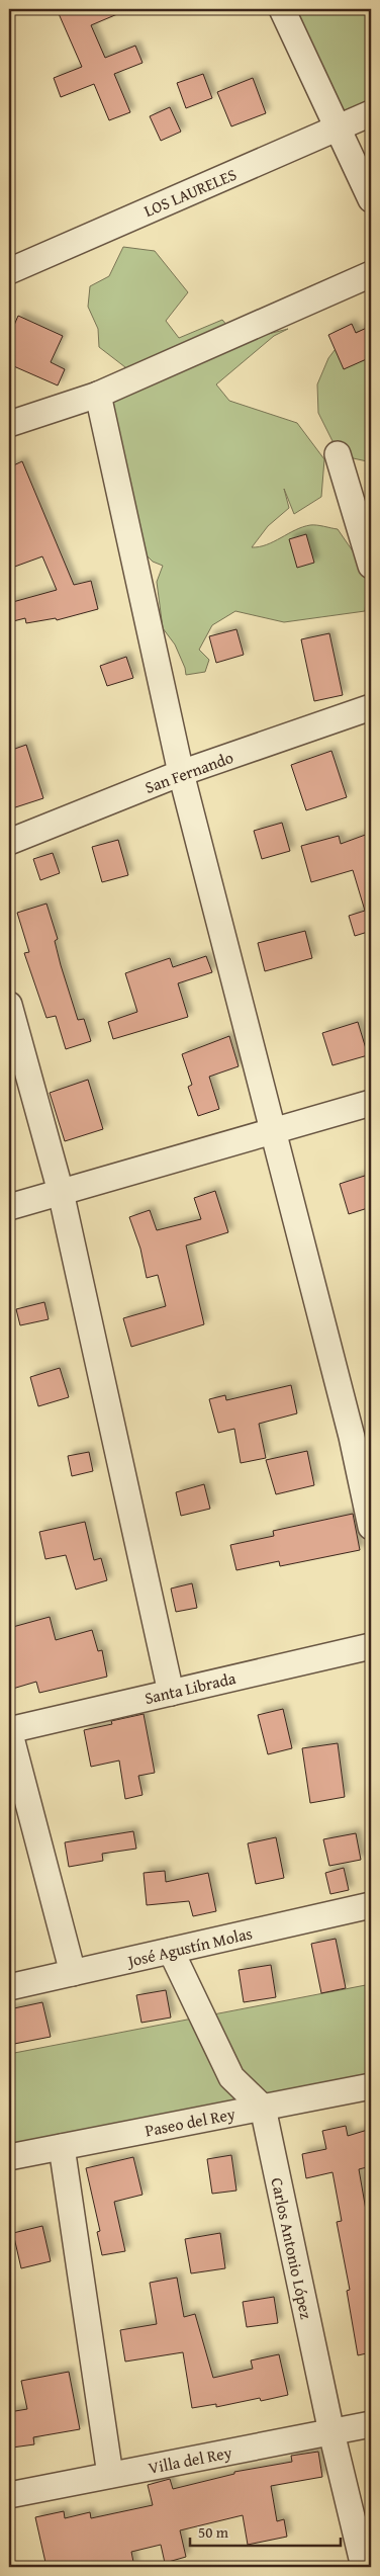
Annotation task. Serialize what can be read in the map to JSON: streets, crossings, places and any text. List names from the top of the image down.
{
  "streets": {
    "street": [
      "LOS LAURELES",
      "San Fernando",
      "Santa Librada",
      "José Agustín Molas",
      "Paseo del Rey",
      "Carlos Antonio López",
      "Villa del Rey"
    ]
  },
  "crossings": [
    ["Paseo del Rey", "Carlos Antonio López"],
    ["Carlos Antonio López", "Villa del Rey"]
  ],
  "scale_bar": "50 m"
}
